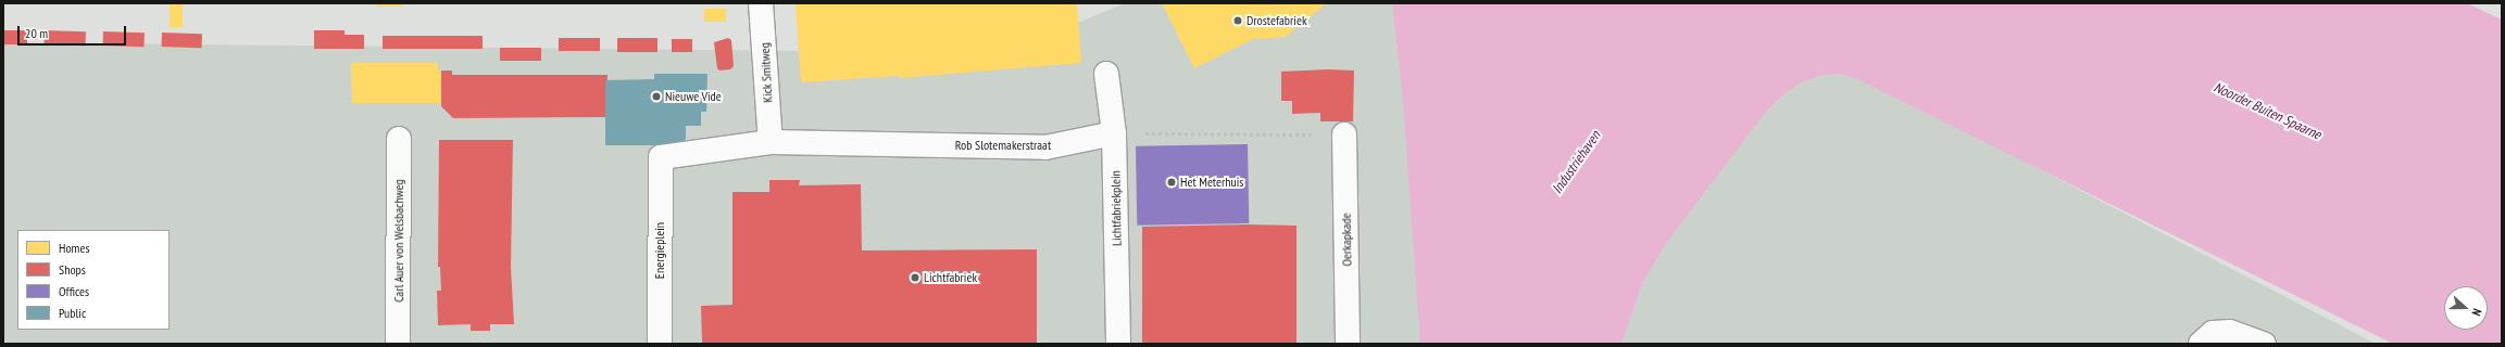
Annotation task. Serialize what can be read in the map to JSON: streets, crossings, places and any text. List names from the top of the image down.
{
  "streets": {
    "street": [
      "Kick Smitweg",
      "Rob Slotemakerstraat",
      "Lichtfabriekplein",
      "Oerkapkade",
      "Carl Auer von Welsbachweg",
      "Energieplein"
    ]
  },
  "crossings": [
    ["Kick Smitweg", "Rob Slotemakerstraat"],
    ["Rob Slotemakerstraat", "Lichtfabriekplein"],
    ["Rob Slotemakerstraat", "Energieplein"]
  ],
  "water": ["Noorder Buiten Spaarne", "Industriehaven"],
  "places": [
    "Drostefabriek",
    "Nieuwe Vide",
    "Het Meterhuis",
    "Lichtfabriek"
  ],
  "legend": [
    "Homes",
    "Shops",
    "Offices",
    "Public"
  ],
  "scale_bar": "20 m",
  "north": "right"
}
